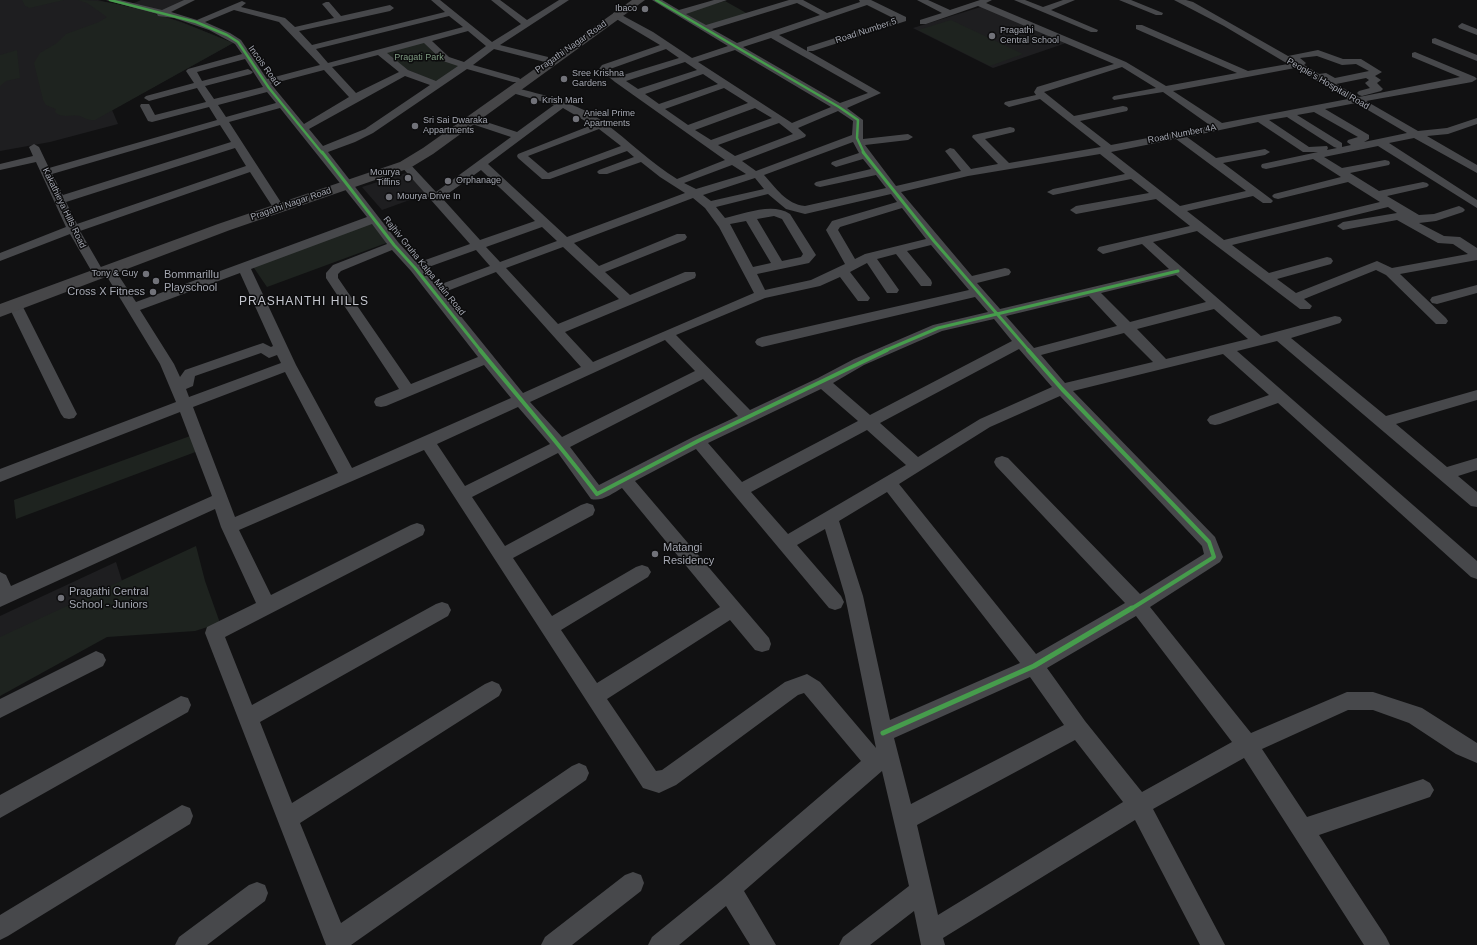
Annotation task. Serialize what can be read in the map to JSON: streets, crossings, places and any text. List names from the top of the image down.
{
  "streets": {
    "main road": ["Pragathi Nagar Road"],
    "street": [
      "Road Number 5",
      "Incois Road",
      "People's Hospital Road",
      "Road Number 4A",
      "Kakathieya Hills Road",
      "Rajhiv Gruha Kalpa Main Road"
    ]
  },
  "crossings": [
    ["Pragathi Nagar Road", "Incois Road"],
    ["Pragathi Nagar Road", "Kakathieya Hills Road"],
    ["Pragathi Nagar Road", "Rajhiv Gruha Kalpa Main Road"],
    ["Incois Road", "Rajhiv Gruha Kalpa Main Road"],
    ["People's Hospital Road", "Road Number 4A"]
  ],
  "districts": ["PRASHANTHI HILLS"],
  "parks": ["Pragati Park"],
  "places": [
    "Ibaco",
    "Pragathi Central School",
    "Sree Krishna Gardens",
    "Krish Mart",
    "Anieal Prime Apartments",
    "Sri Sai Dwaraka Appartments",
    "Mourya Tiffins",
    "Orphanage",
    "Mourya Drive In",
    "Tony & Guy",
    "Bommarillu Playschool",
    "Cross X Fitness",
    "Matangi Residency",
    "Pragathi Central School - Juniors"
  ]
}
